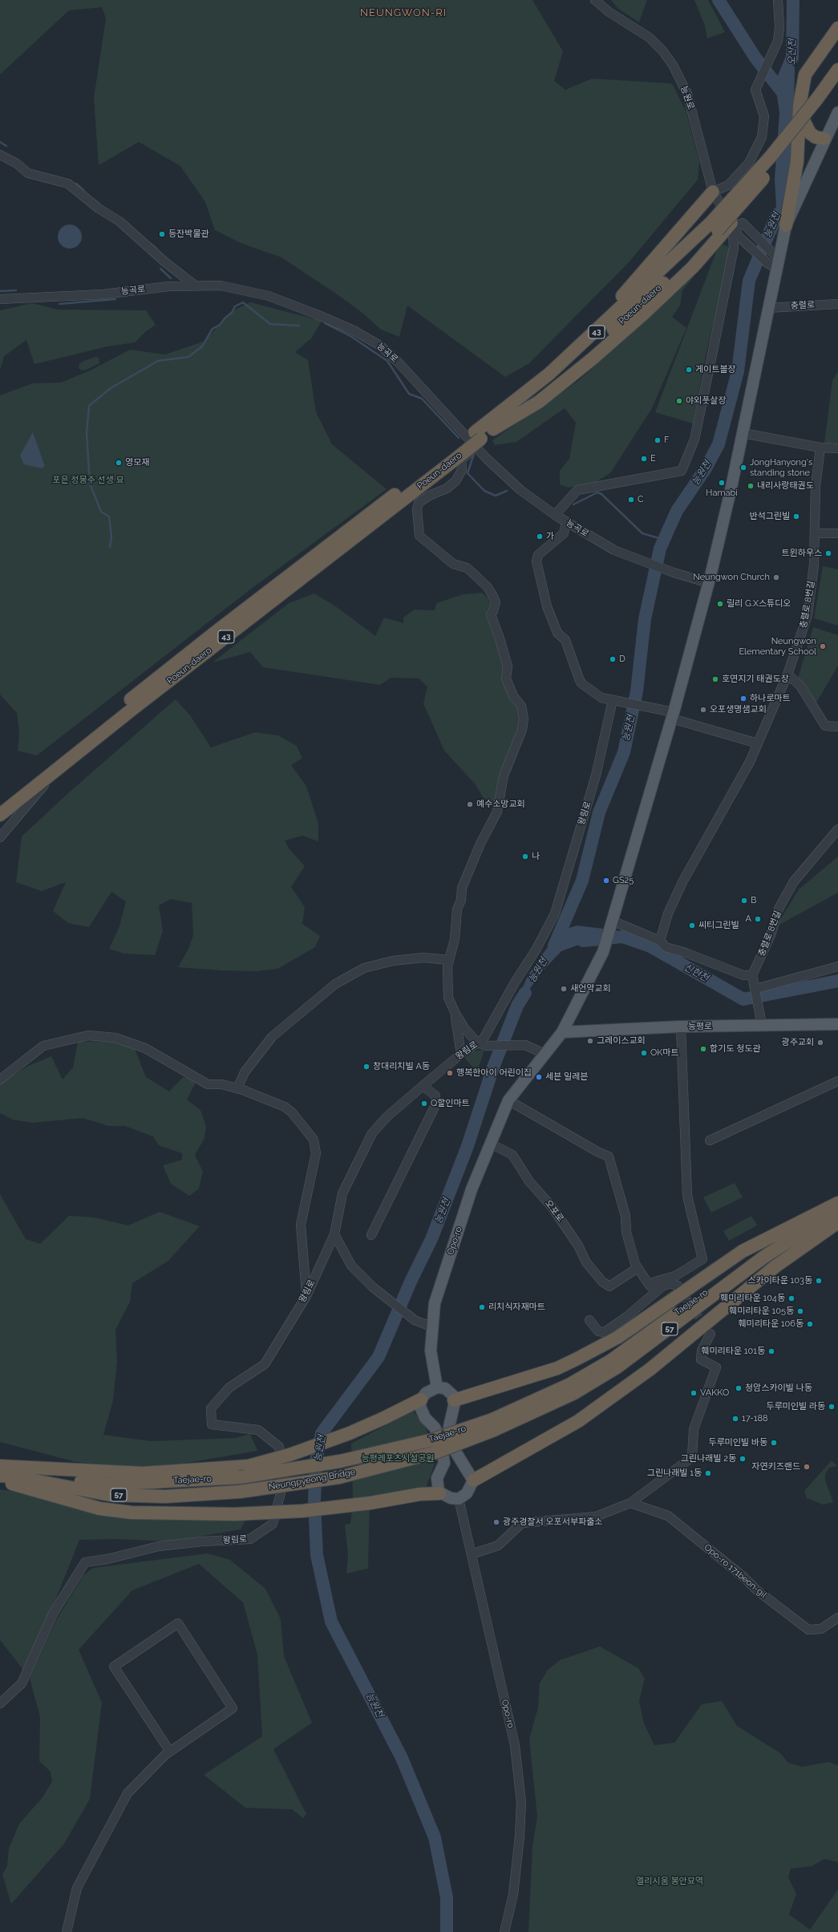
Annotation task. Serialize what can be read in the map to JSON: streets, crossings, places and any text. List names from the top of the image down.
{
  "streets": {
    "highway": [
      "Poeun-daero",
      "43",
      "Taejae-ro",
      "57",
      "Neungpyeong Bridge"
    ],
    "main road": ["능평로", "Opo-ro"],
    "street": [
      "능원로",
      "능곡로",
      "충렬로",
      "충렬로 8번길",
      "왕림로",
      "오포로",
      "Opo-ro 171beon-gil"
    ]
  },
  "crossings": [
    ["능곡로", "Poeun-daero"],
    ["능곡로", "43"],
    ["Poeun-daero", "43"],
    ["능평로", "Opo-ro"],
    ["오포로", "Opo-ro"],
    ["Taejae-ro", "Neungpyeong Bridge"]
  ],
  "districts": ["NEUNGWON-RI"],
  "water": ["오산천", "능원천", "신현천"],
  "parks": ["포은 정몽주 선생 묘", "능평레포츠시설공원", "엘리시움 봉안묘역"],
  "places": [
    "등잔박물관",
    "게이트볼장",
    "야외풋살장",
    "F",
    "E",
    "영모재",
    "JongHanyong's standing stone",
    "Hamabi",
    "내리사랑태권도",
    "C",
    "반석그린빌",
    "가",
    "트윈하우스",
    "Neungwon Church",
    "릴리 G.X스튜디오",
    "Neungwon Elementary School",
    "D",
    "호연지기 태권도장",
    "하나로마트",
    "오포생명샘교회",
    "예수소망교회",
    "나",
    "GS25",
    "B",
    "A",
    "씨티그린빌",
    "새언약교회",
    "그레이스교회",
    "광주교회",
    "합기도 청도관",
    "OK마트",
    "창대리치빌 A동",
    "행복한아이 어린이집",
    "세븐 일레븐",
    "Q할인마트",
    "스카이타운 103동",
    "훼미리타운 104동",
    "리치식자재마트",
    "훼미리타운 105동",
    "훼미리타운 106동",
    "훼미리타운 101동",
    "청암스카이빌 나동",
    "VAKKO",
    "두루미인빌 라동",
    "17-188",
    "두루미인빌 바동",
    "그린나래빌 2동",
    "자연키즈랜드",
    "그린나래빌 1동",
    "광주경찰서 오포서부파출소"
  ]
}
